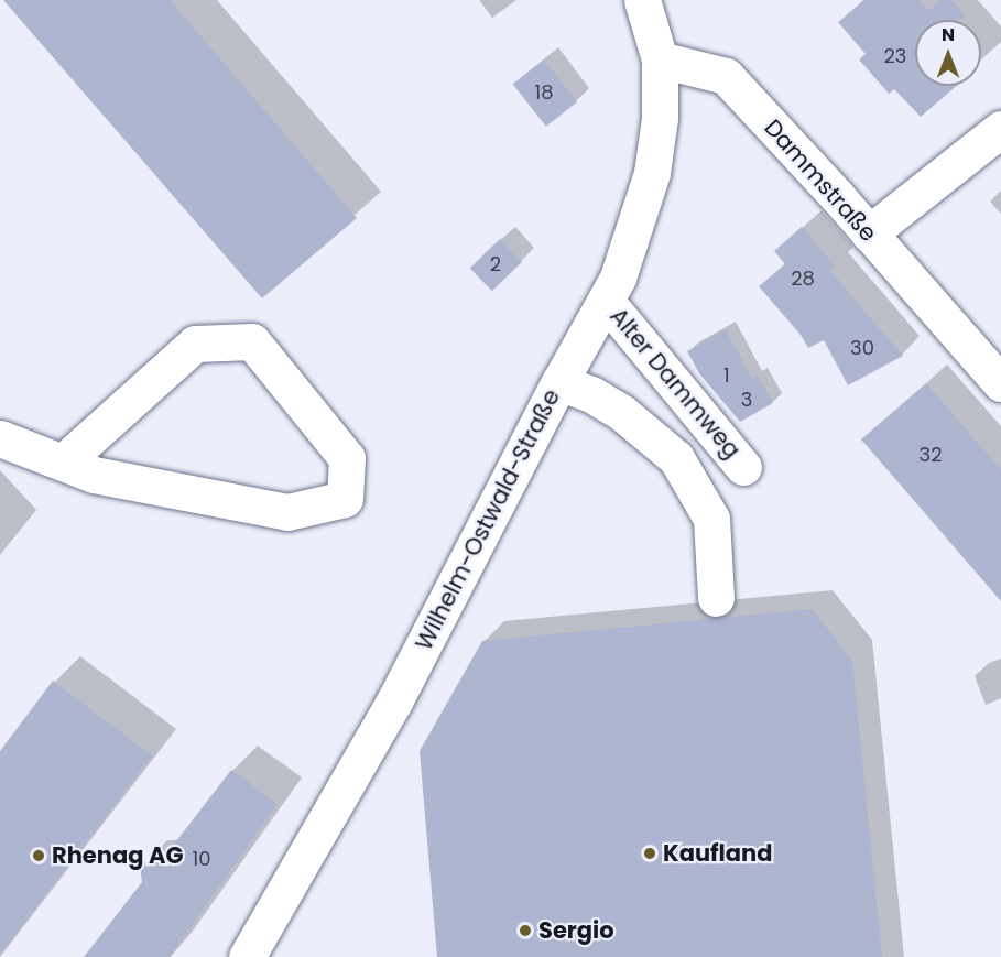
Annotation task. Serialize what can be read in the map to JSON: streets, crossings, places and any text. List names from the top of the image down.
{
  "streets": {
    "street": ["Dammstraße", "Alter Dammweg", "Wilhelm-Ostwald-Straße"]
  },
  "crossings": [
    ["Dammstraße", "Wilhelm-Ostwald-Straße"],
    ["Alter Dammweg", "Wilhelm-Ostwald-Straße"]
  ],
  "places": ["Kaufland", "Rhenag AG", "Sergio"],
  "house_numbers": [
    "23",
    "18",
    "2",
    "28",
    "30",
    "1",
    "3",
    "32",
    "10"
  ],
  "north": "top"
}
